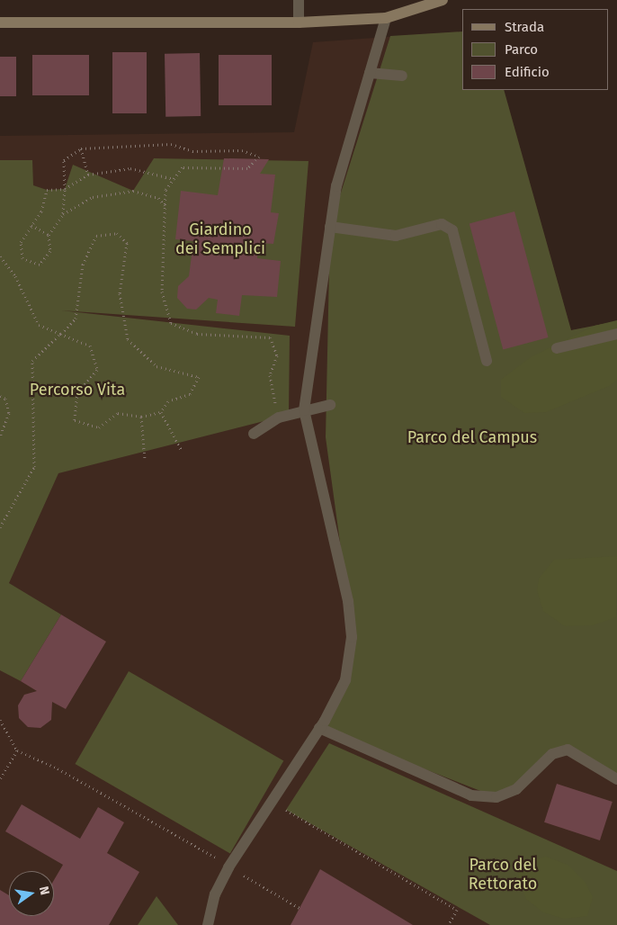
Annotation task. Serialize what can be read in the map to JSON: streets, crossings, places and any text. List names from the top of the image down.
{
  "parks": [
    "Giardino dei Semplici",
    "Percorso Vita",
    "Parco del Campus",
    "Parco del Rettorato"
  ],
  "legend": ["Strada", "Parco", "Edificio"],
  "north": "right"
}
